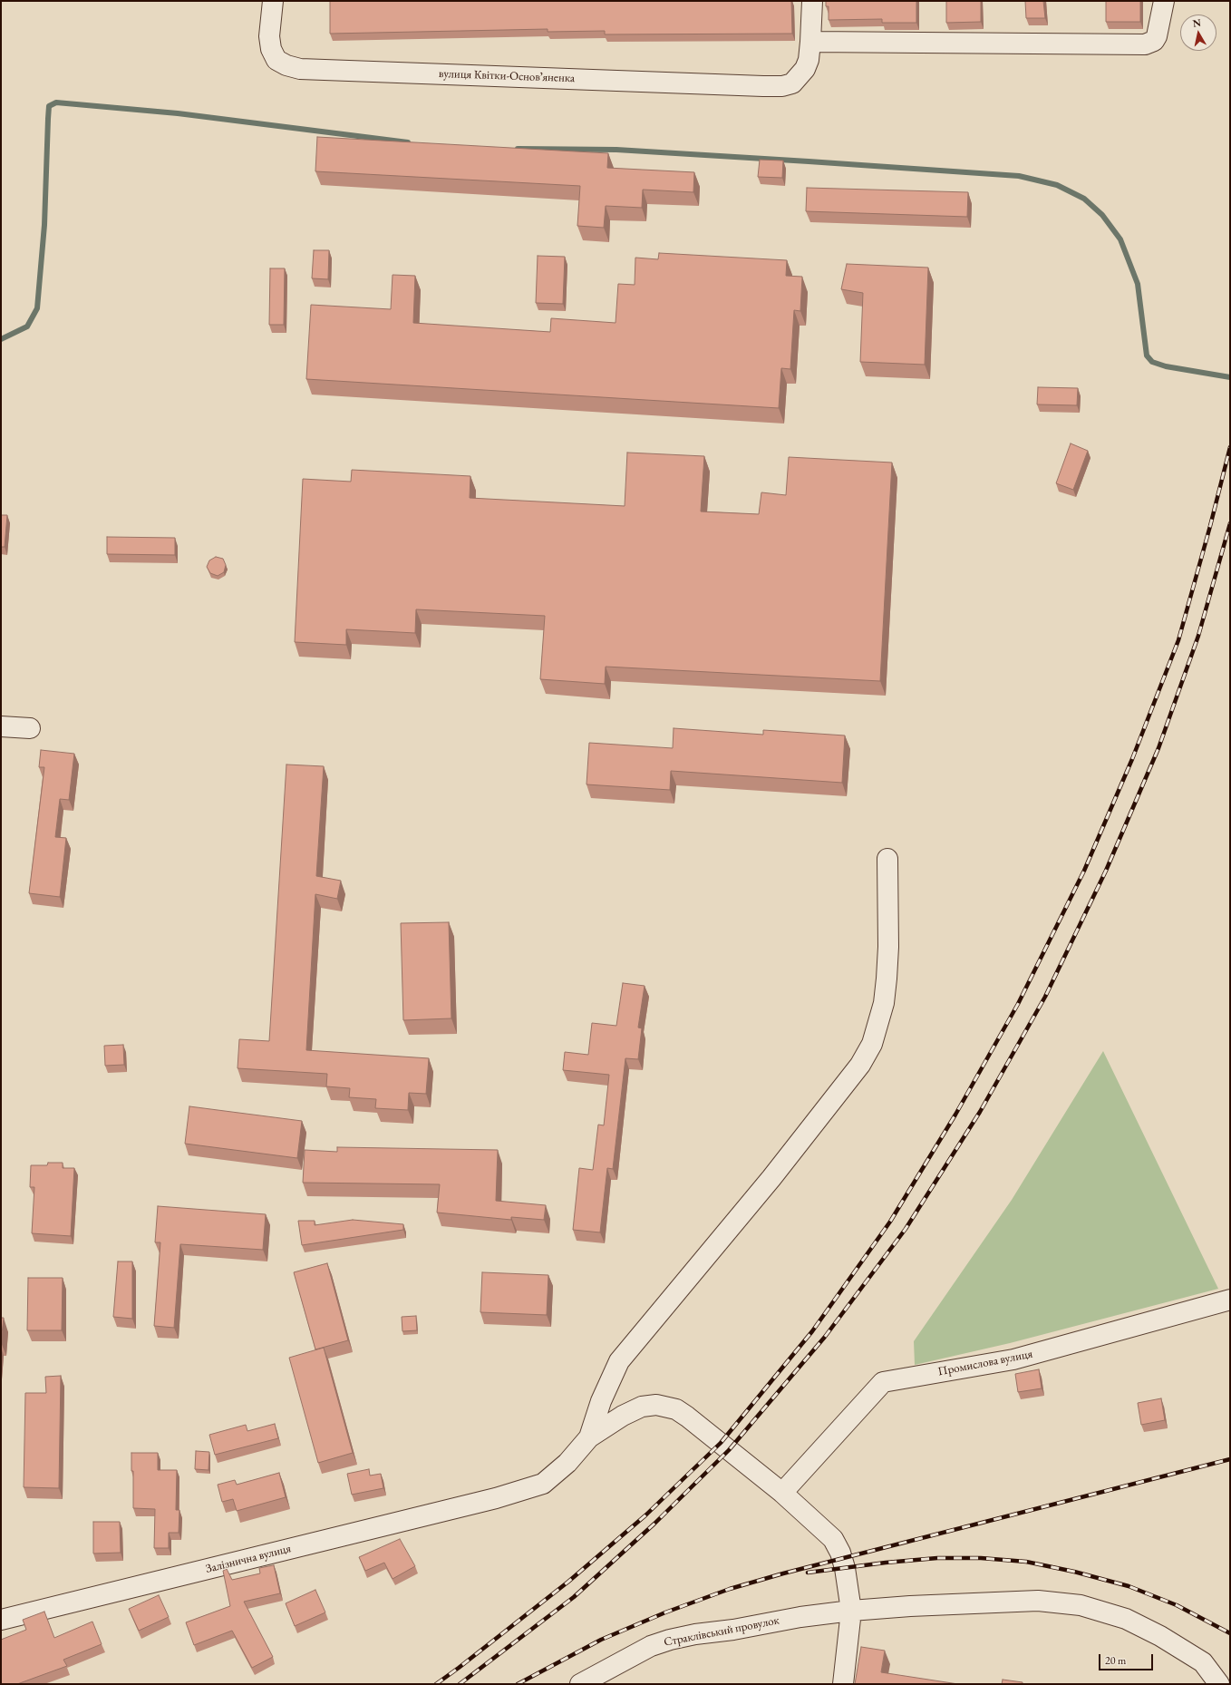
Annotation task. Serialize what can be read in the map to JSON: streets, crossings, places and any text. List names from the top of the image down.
{
  "streets": {
    "street": [
      "вулиця Квітки-Основʼяненка",
      "Промислова вулиця",
      "Залізнична вулиця",
      "Страклівський провулок"
    ]
  },
  "scale_bar": "20 m",
  "north": "top"
}
